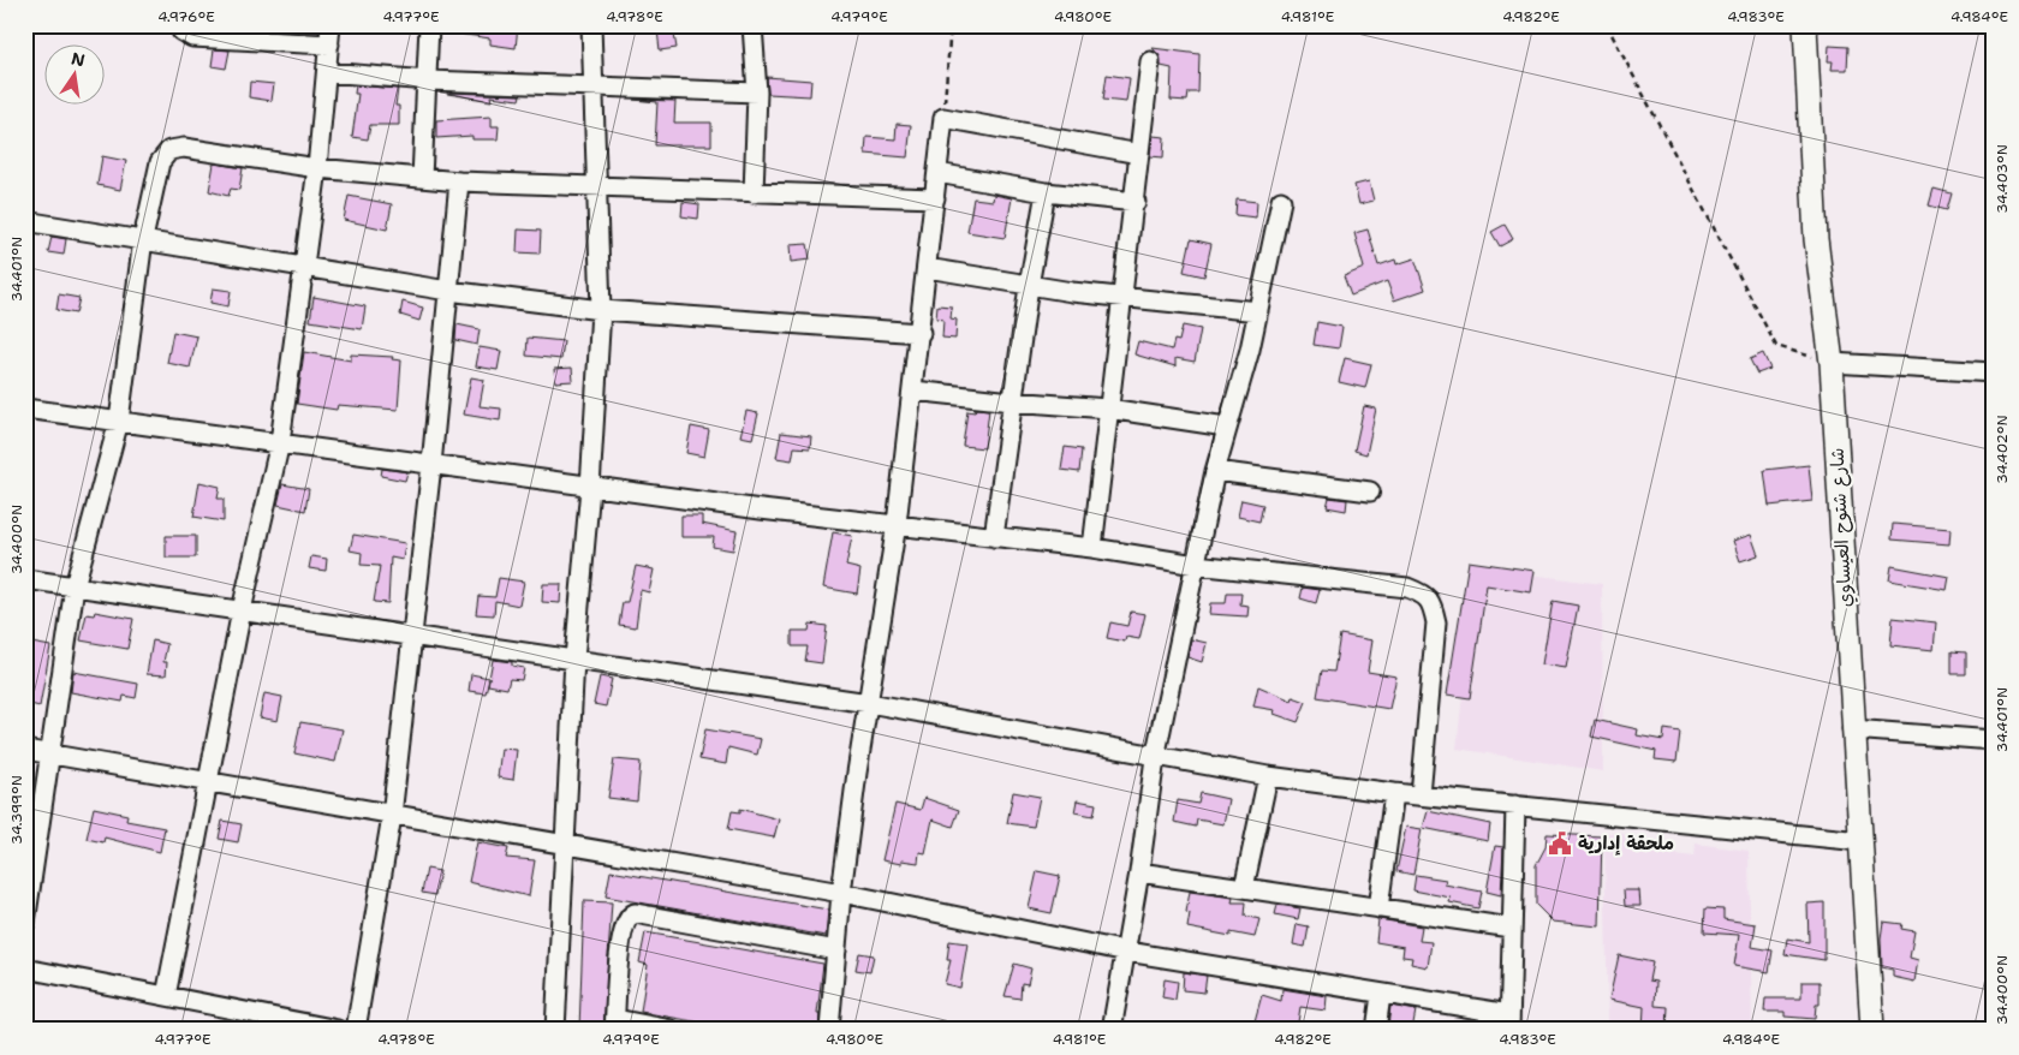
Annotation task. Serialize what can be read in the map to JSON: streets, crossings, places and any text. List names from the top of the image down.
{
  "streets": {
    "street": ["شارع شتوح العيساوي"]
  },
  "places": {
    "public building": ["ملحقة إدارية"]
  },
  "north": "top",
  "coordinates": [
    "4.976°E",
    "4.977°E",
    "4.978°E",
    "4.979°E",
    "4.980°E",
    "4.981°E",
    "4.982°E",
    "4.983°E",
    "4.984°E",
    "34.403°N",
    "34.401°N",
    "34.402°N",
    "34.400°N",
    "34.399°N"
  ]
}
